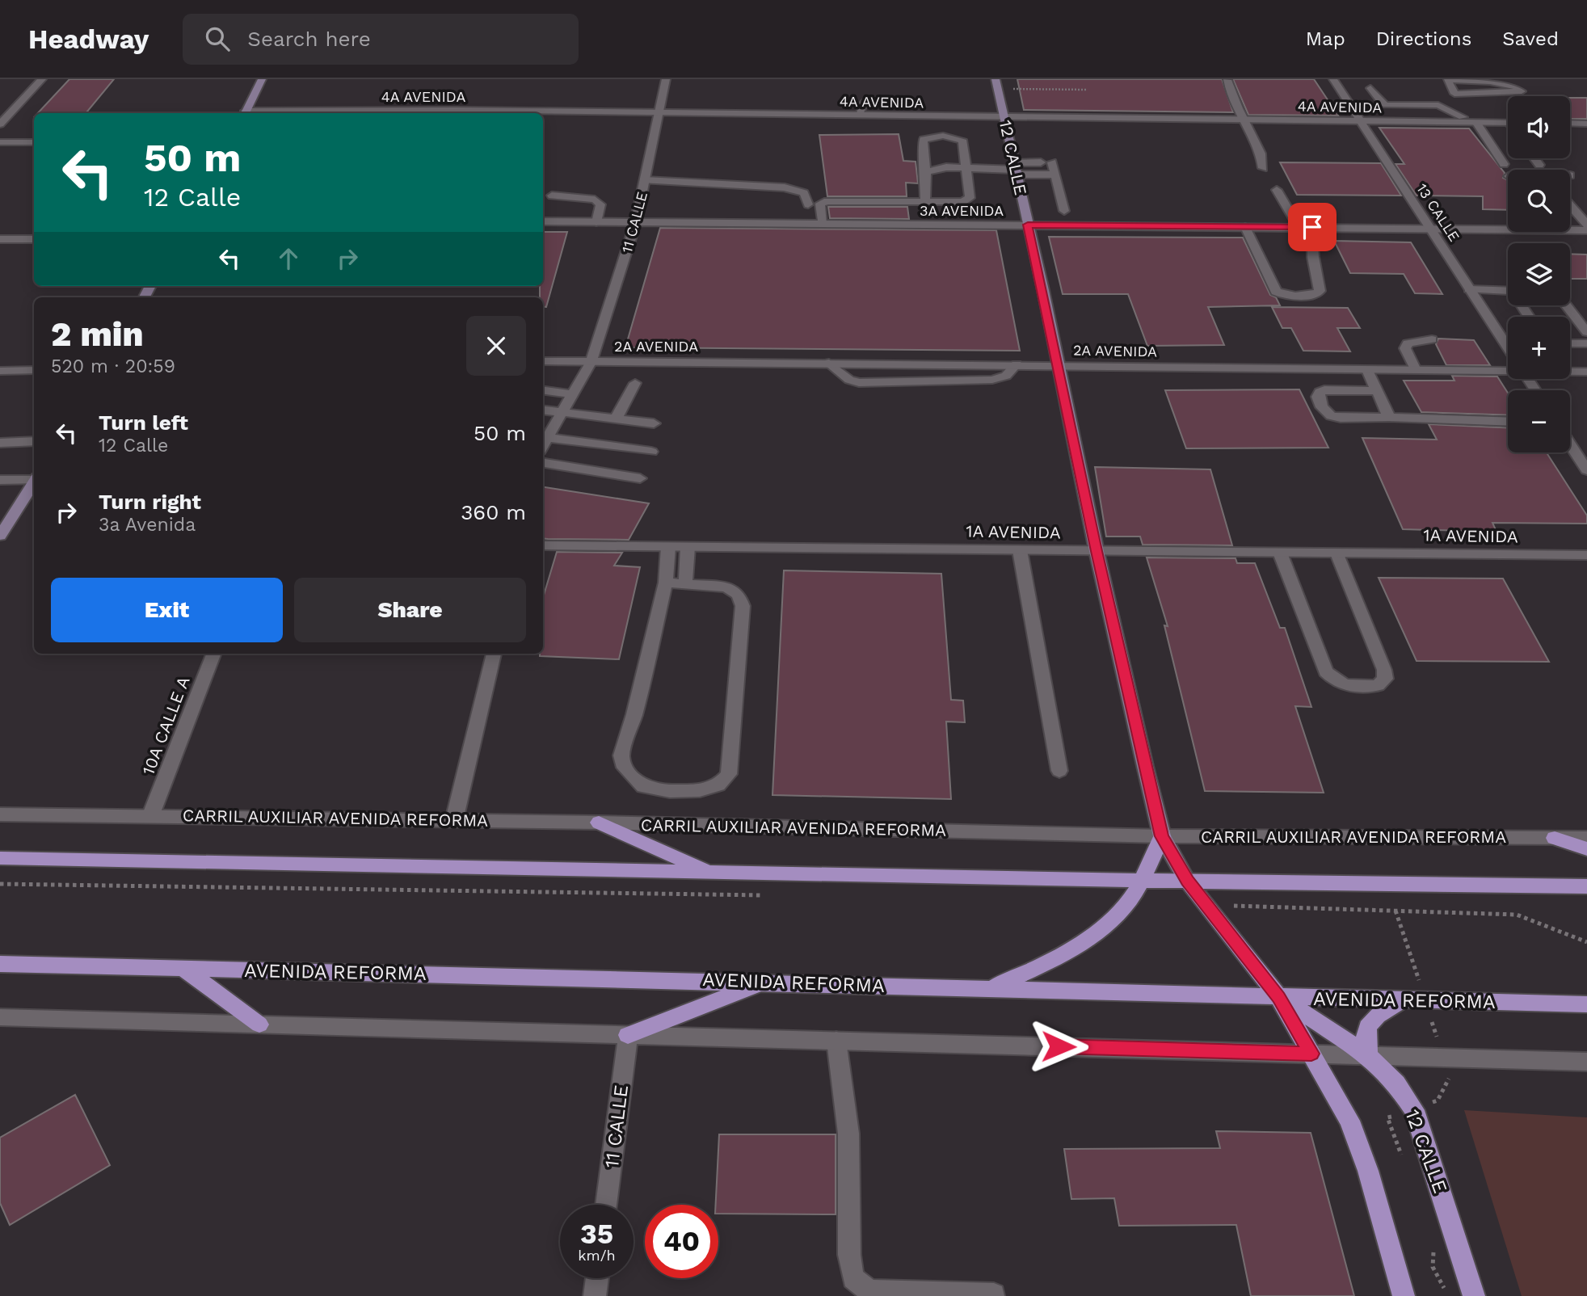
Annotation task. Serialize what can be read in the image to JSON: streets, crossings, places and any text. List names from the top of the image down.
{
  "streets": {
    "main road": ["12 CALLE", "AVENIDA REFORMA"],
    "street": [
      "4A AVENIDA",
      "3A AVENIDA",
      "13 CALLE",
      "11 CALLE",
      "2A AVENIDA",
      "1A AVENIDA",
      "10A CALLE A",
      "CARRIL AUXILIAR AVENIDA REFORMA"
    ]
  },
  "crossings": [
    ["4A AVENIDA", "12 CALLE"],
    ["4A AVENIDA", "13 CALLE"],
    ["4A AVENIDA", "11 CALLE"],
    ["12 CALLE", "3A AVENIDA"],
    ["12 CALLE", "2A AVENIDA"],
    ["12 CALLE", "1A AVENIDA"],
    ["12 CALLE", "CARRIL AUXILIAR AVENIDA REFORMA"],
    ["12 CALLE", "AVENIDA REFORMA"],
    ["3A AVENIDA", "13 CALLE"],
    ["3A AVENIDA", "11 CALLE"],
    ["11 CALLE", "2A AVENIDA"],
    ["10A CALLE A", "CARRIL AUXILIAR AVENIDA REFORMA"]
  ],
  "page": {
    "header": "Headway",
    "search": "Search here",
    "nav": ["Map", "Directions", "Saved"],
    "map_buttons": ["+", "−"],
    "turn": ["50 m", "12 Calle"],
    "heading": ["2 min", "520 m · 20:59"],
    "list": [
      {
        "name": "Turn left",
        "note": "12 Calle",
        "value": "50 m"
      },
      {
        "name": "Turn right",
        "note": "3a Avenida",
        "value": "360 m"
      }
    ],
    "buttons": ["Exit", "Share"],
    "speed": "35 km/h",
    "limit": "40"
  }
}
